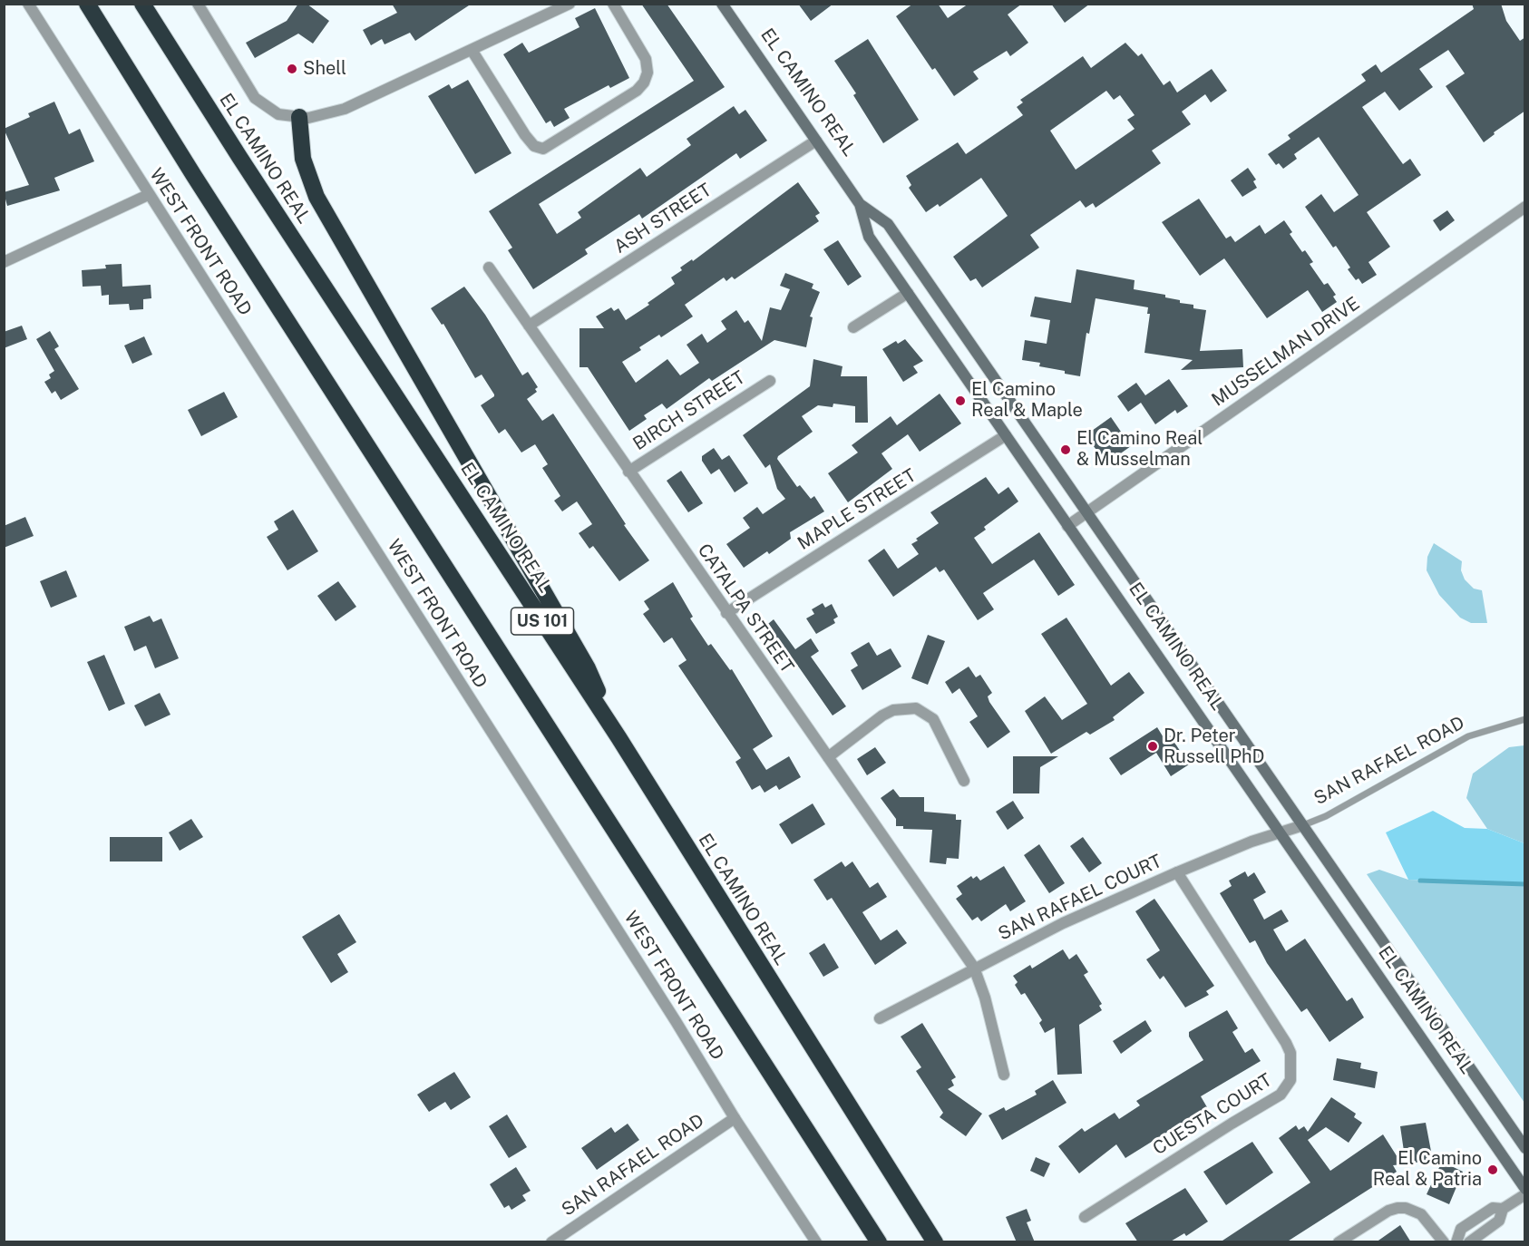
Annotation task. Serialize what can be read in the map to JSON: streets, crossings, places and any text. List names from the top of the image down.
{
  "streets": {
    "highway": ["EL CAMINO REAL", "US 101"],
    "street": [
      "ASH STREET",
      "WEST FRONT ROAD",
      "MUSSELMAN DRIVE",
      "BIRCH STREET",
      "MAPLE STREET",
      "CATALPA STREET",
      "SAN RAFAEL ROAD",
      "SAN RAFAEL COURT",
      "CUESTA COURT"
    ]
  },
  "crossings": [
    ["EL CAMINO REAL", "ASH STREET"],
    ["EL CAMINO REAL", "MUSSELMAN DRIVE"],
    ["EL CAMINO REAL", "MAPLE STREET"],
    ["EL CAMINO REAL", "SAN RAFAEL ROAD"],
    ["EL CAMINO REAL", "SAN RAFAEL COURT"],
    ["ASH STREET", "CATALPA STREET"],
    ["WEST FRONT ROAD", "SAN RAFAEL ROAD"],
    ["BIRCH STREET", "CATALPA STREET"],
    ["MAPLE STREET", "CATALPA STREET"],
    ["CATALPA STREET", "SAN RAFAEL COURT"],
    ["SAN RAFAEL ROAD", "SAN RAFAEL COURT"],
    ["SAN RAFAEL COURT", "CUESTA COURT"]
  ],
  "places": [
    "Shell",
    "El Camino Real & Maple",
    "El Camino Real & Musselman",
    "Dr. Peter Russell PhD",
    "El Camino Real & Patria"
  ]
}
